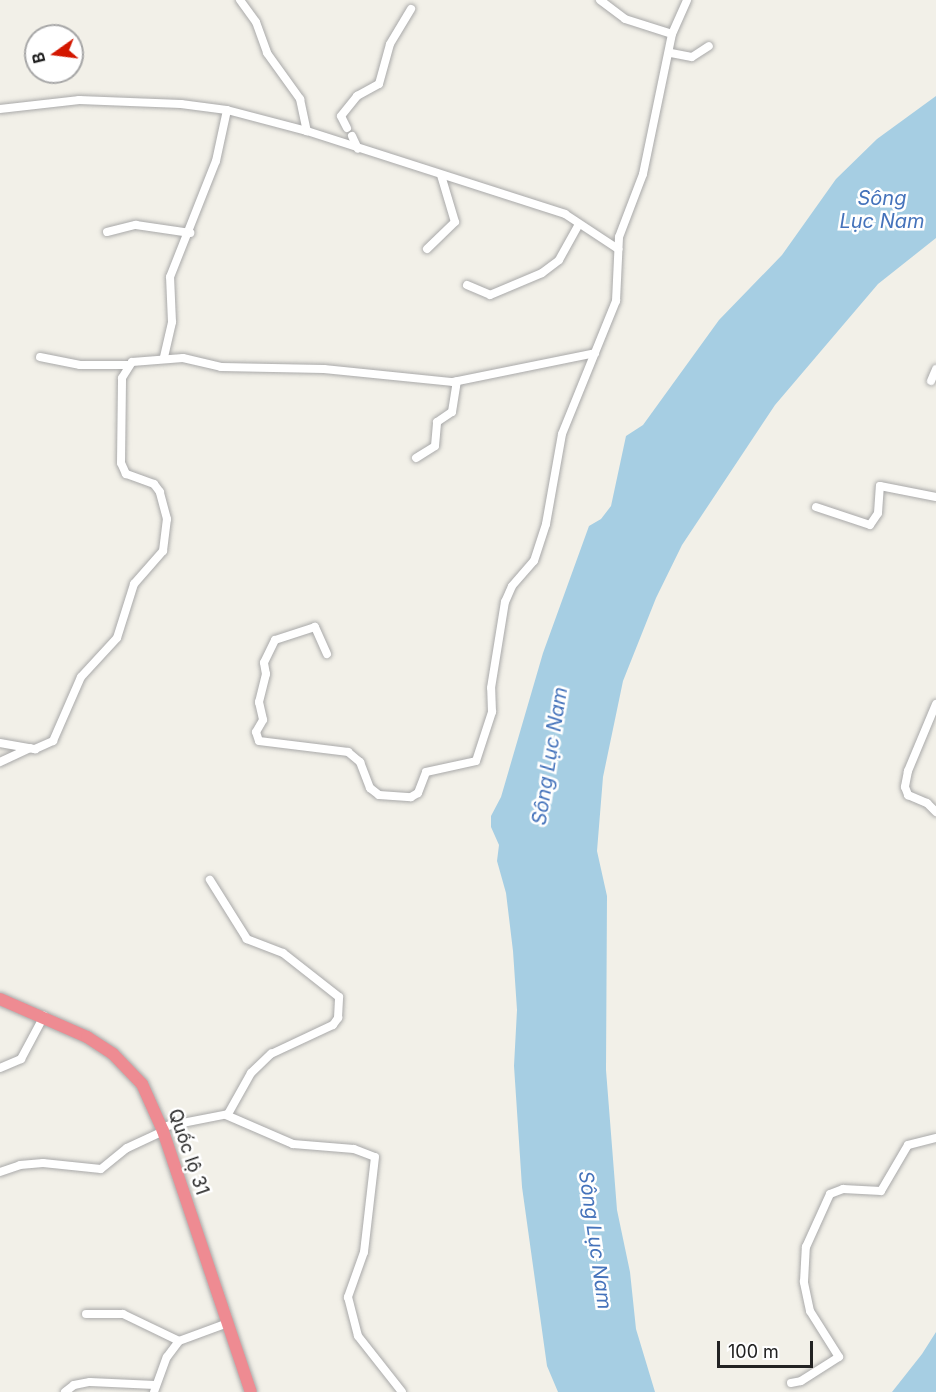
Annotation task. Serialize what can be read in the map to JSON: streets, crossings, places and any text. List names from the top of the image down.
{
  "streets": {
    "highway": ["Quốc lộ 31"]
  },
  "water": ["Sông Lục Nam"],
  "scale_bar": "100 m",
  "north": "left"
}
